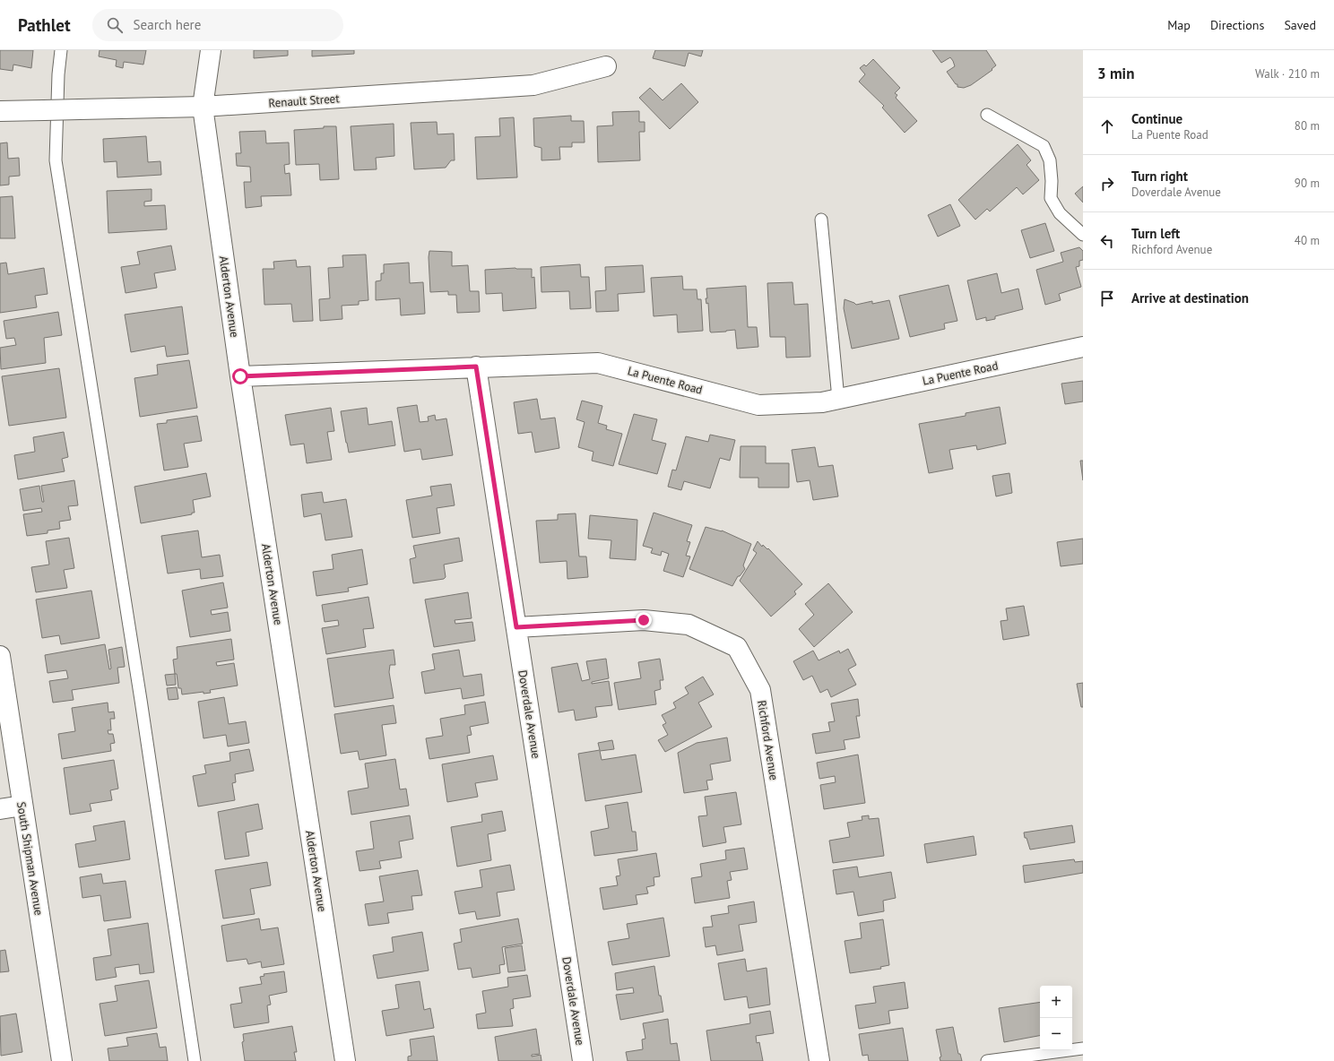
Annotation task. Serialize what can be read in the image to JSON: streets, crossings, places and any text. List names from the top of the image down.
{
  "streets": {
    "street": [
      "Renault Street",
      "Alderton Avenue",
      "La Puente Road",
      "Doverdale Avenue",
      "Richford Avenue",
      "South Shipman Avenue"
    ]
  },
  "crossings": [
    ["Renault Street", "Alderton Avenue"],
    ["Alderton Avenue", "La Puente Road"],
    ["La Puente Road", "Doverdale Avenue"],
    ["Doverdale Avenue", "Richford Avenue"]
  ],
  "page": {
    "header": "Pathlet",
    "search": "Search here",
    "nav": ["Map", "Directions", "Saved"],
    "heading": ["3 min", "Walk · 210 m"],
    "list": [
      ["Continue", "La Puente Road", "80 m"],
      ["Turn right", "Doverdale Avenue", "90 m"],
      ["Turn left", "Richford Avenue", "40 m"],
      "Arrive at destination"
    ],
    "map_buttons": ["+", "−"]
  }
}
